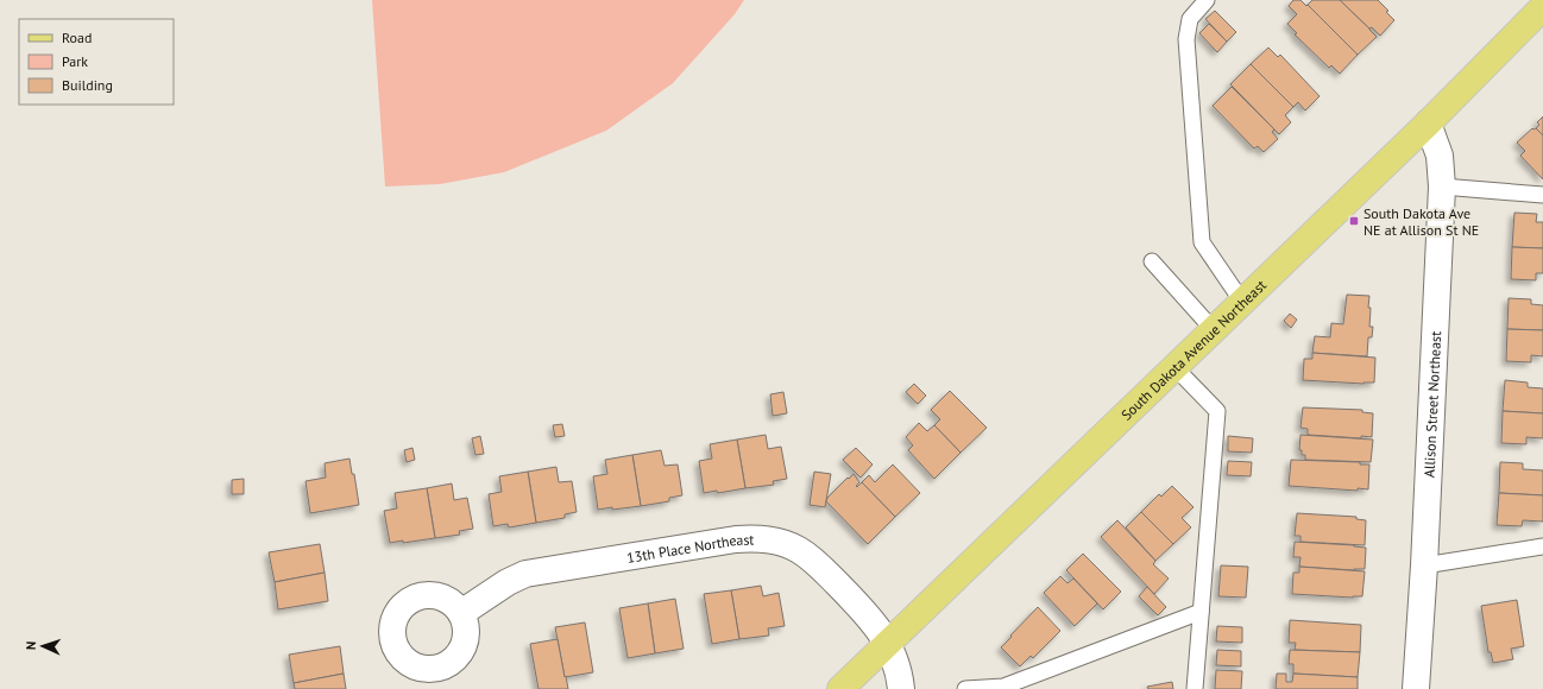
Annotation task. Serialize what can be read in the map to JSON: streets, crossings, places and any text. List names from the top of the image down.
{
  "streets": {
    "main road": ["South Dakota Avenue Northeast"],
    "street": ["Allison Street Northeast", "13th Place Northeast"]
  },
  "crossings": [
    ["South Dakota Avenue Northeast", "Allison Street Northeast"],
    ["South Dakota Avenue Northeast", "13th Place Northeast"]
  ],
  "places": {
    "transit": ["South Dakota Ave NE at Allison St NE"]
  },
  "legend": ["Road", "Park", "Building"],
  "north": "left"
}
